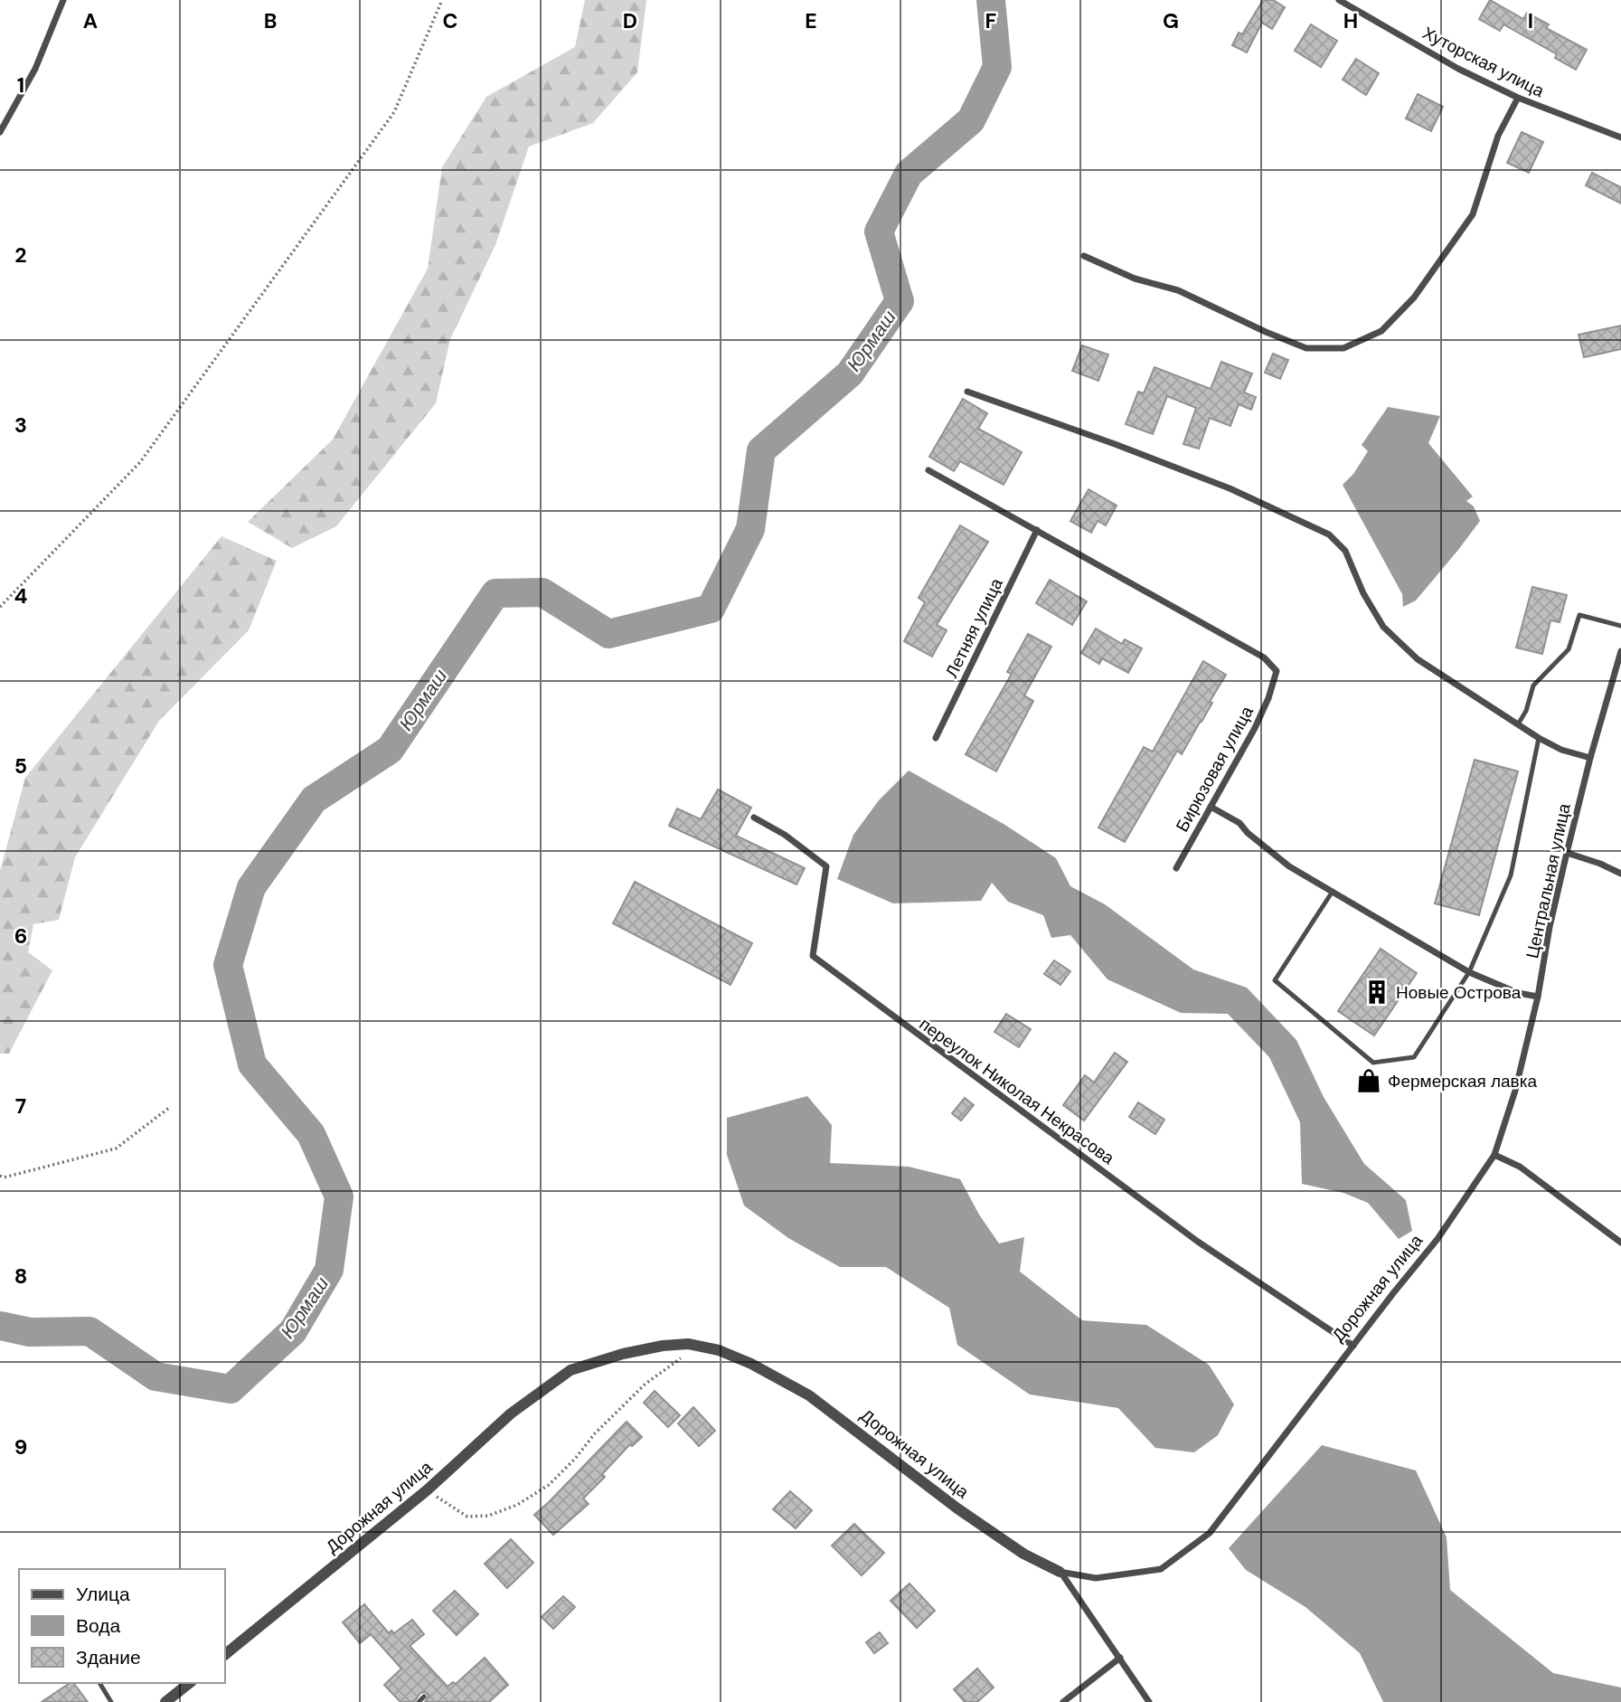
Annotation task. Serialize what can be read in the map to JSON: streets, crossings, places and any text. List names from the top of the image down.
{
  "streets": {
    "street": [
      "Хуторская улица",
      "Летняя улица",
      "Бирюзовая улица",
      "Центральная улица",
      "переулок Николая Некрасова",
      "Дорожная улица"
    ]
  },
  "crossings": [
    ["Летняя улица", "Бирюзовая улица"],
    ["Центральная улица", "Дорожная улица"],
    ["переулок Николая Некрасова", "Дорожная улица"]
  ],
  "water": ["Юрмаш"],
  "places": {
    "building": ["Новые Острова"],
    "shop": ["Фермерская лавка"]
  },
  "legend": ["Улица", "Вода", "Здание"],
  "grid": {
    "columns": [
      "A",
      "B",
      "C",
      "D",
      "E",
      "F",
      "G",
      "H",
      "I"
    ],
    "rows": [
      "1",
      "2",
      "3",
      "4",
      "5",
      "6",
      "7",
      "8",
      "9"
    ]
  }
}
